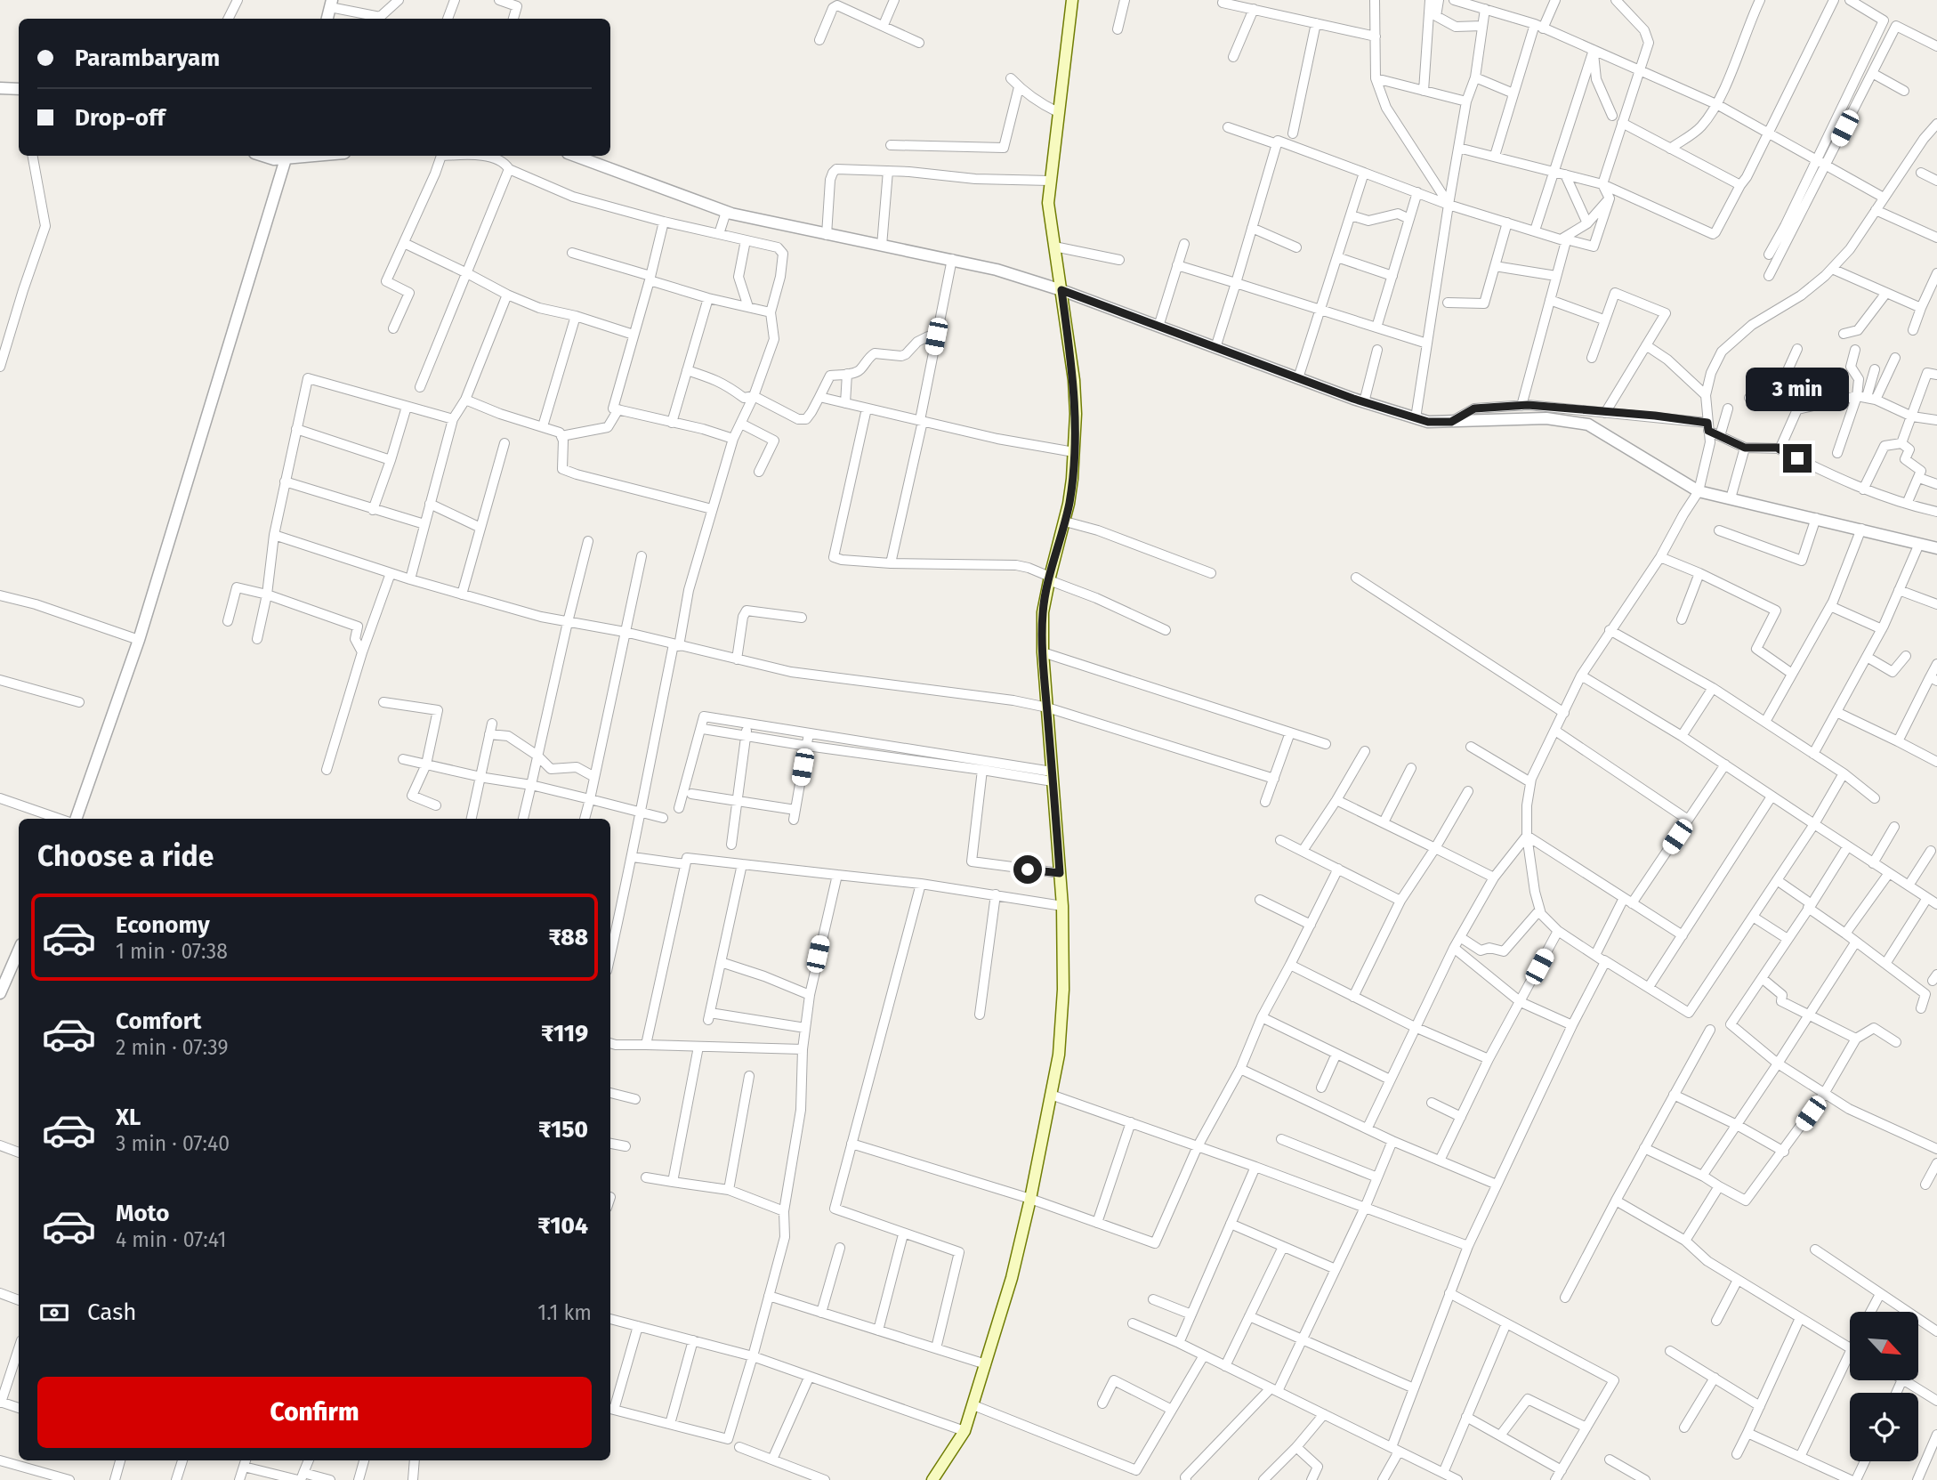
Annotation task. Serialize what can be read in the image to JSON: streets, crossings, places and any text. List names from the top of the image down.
{
  "north": "bottom right",
  "page": {
    "banner": ["Parambaryam", "Drop-off"],
    "bubble": "3 min",
    "heading": "Choose a ride",
    "list": [
      {
        "name": "Economy",
        "note": "1 min · 07:38",
        "value": "₹88"
      },
      {
        "name": "Comfort",
        "note": "2 min · 07:39",
        "value": "₹119"
      },
      {
        "name": "XL",
        "note": "3 min · 07:40",
        "value": "₹150"
      },
      {
        "name": "Moto",
        "note": "4 min · 07:41",
        "value": "₹104"
      }
    ],
    "pay": ["Cash", "1.1 km"],
    "buttons": "Confirm"
  }
}
